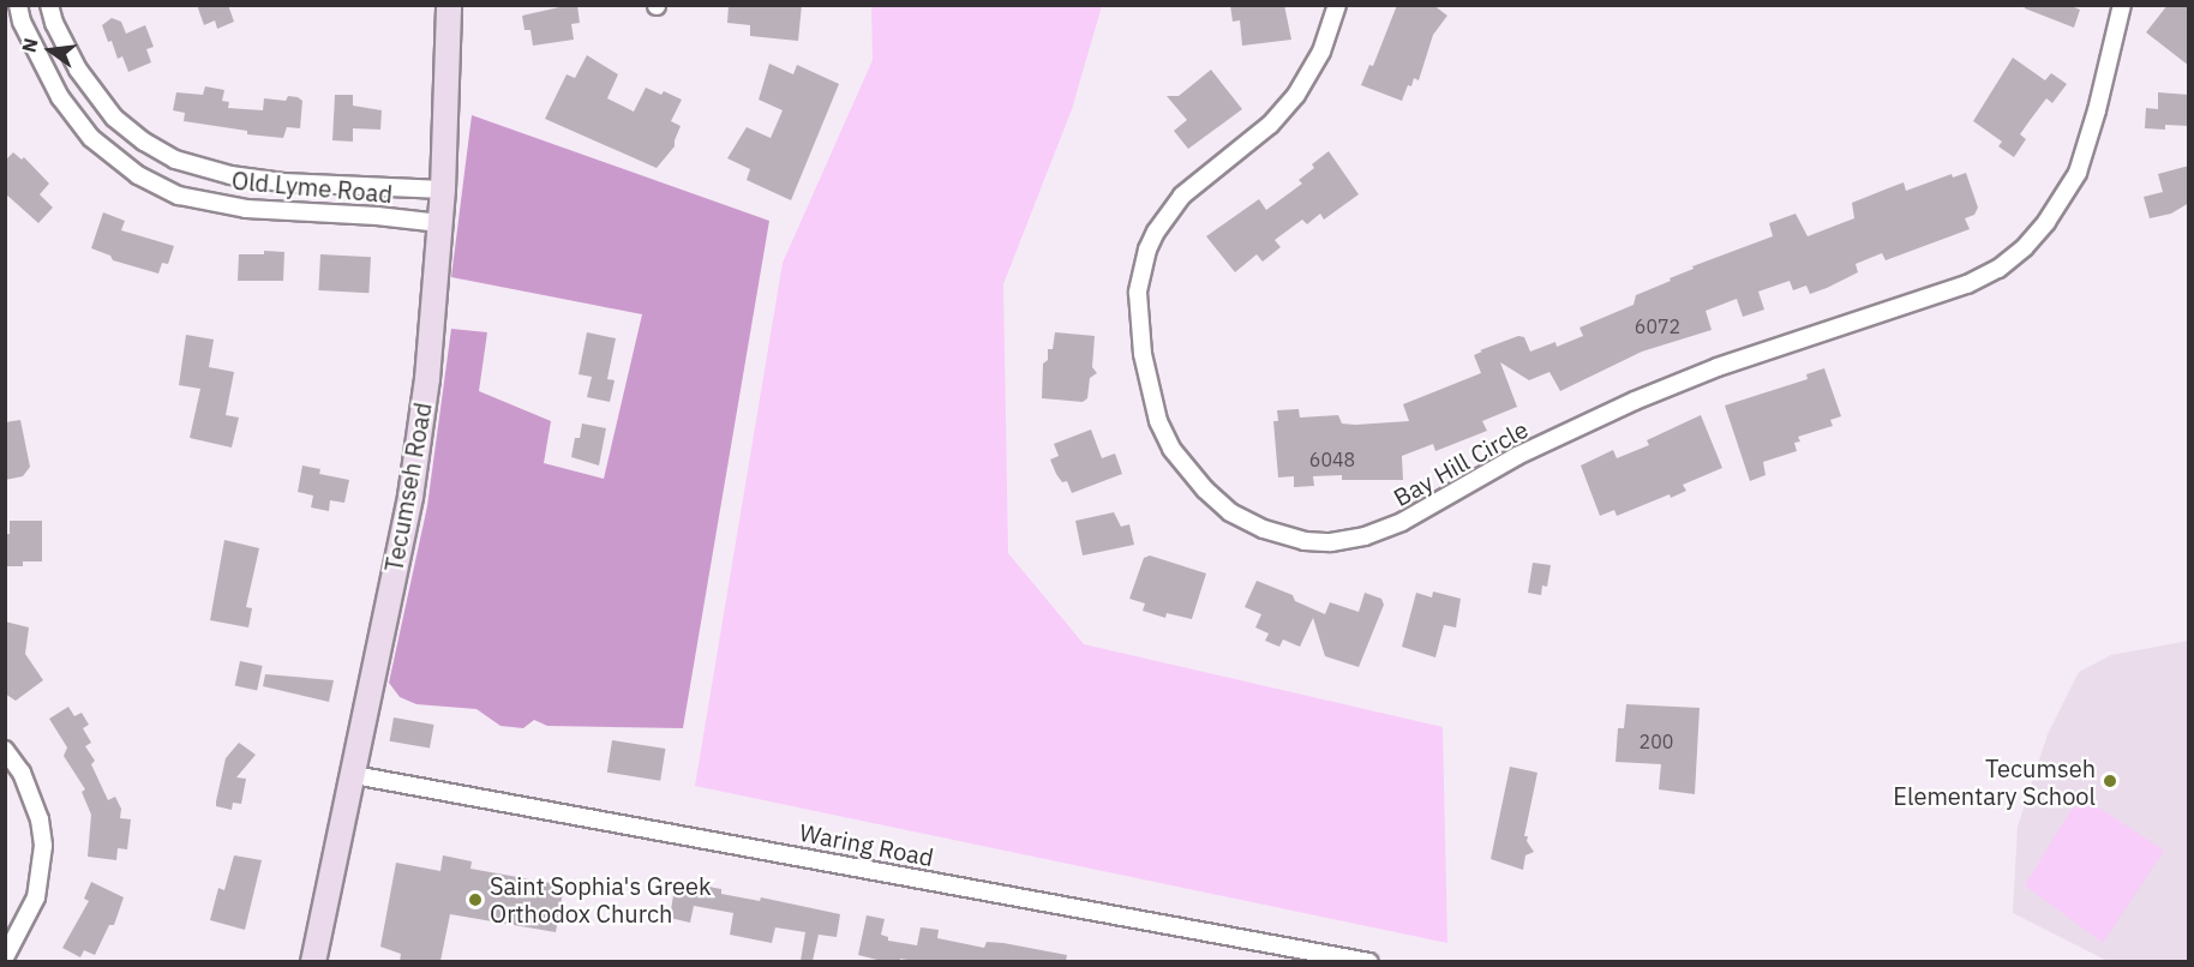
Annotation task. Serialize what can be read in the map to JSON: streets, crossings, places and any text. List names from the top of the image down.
{
  "streets": {
    "street": [
      "Old Lyme Road",
      "Bay Hill Circle",
      "Tecumseh Road",
      "Waring Road"
    ]
  },
  "crossings": [
    ["Old Lyme Road", "Tecumseh Road"],
    ["Tecumseh Road", "Waring Road"]
  ],
  "places": ["Tecumseh Elementary School", "Saint Sophia's Greek Orthodox Church"],
  "house_numbers": ["6072", "6048", "200"],
  "north": "left"
}
